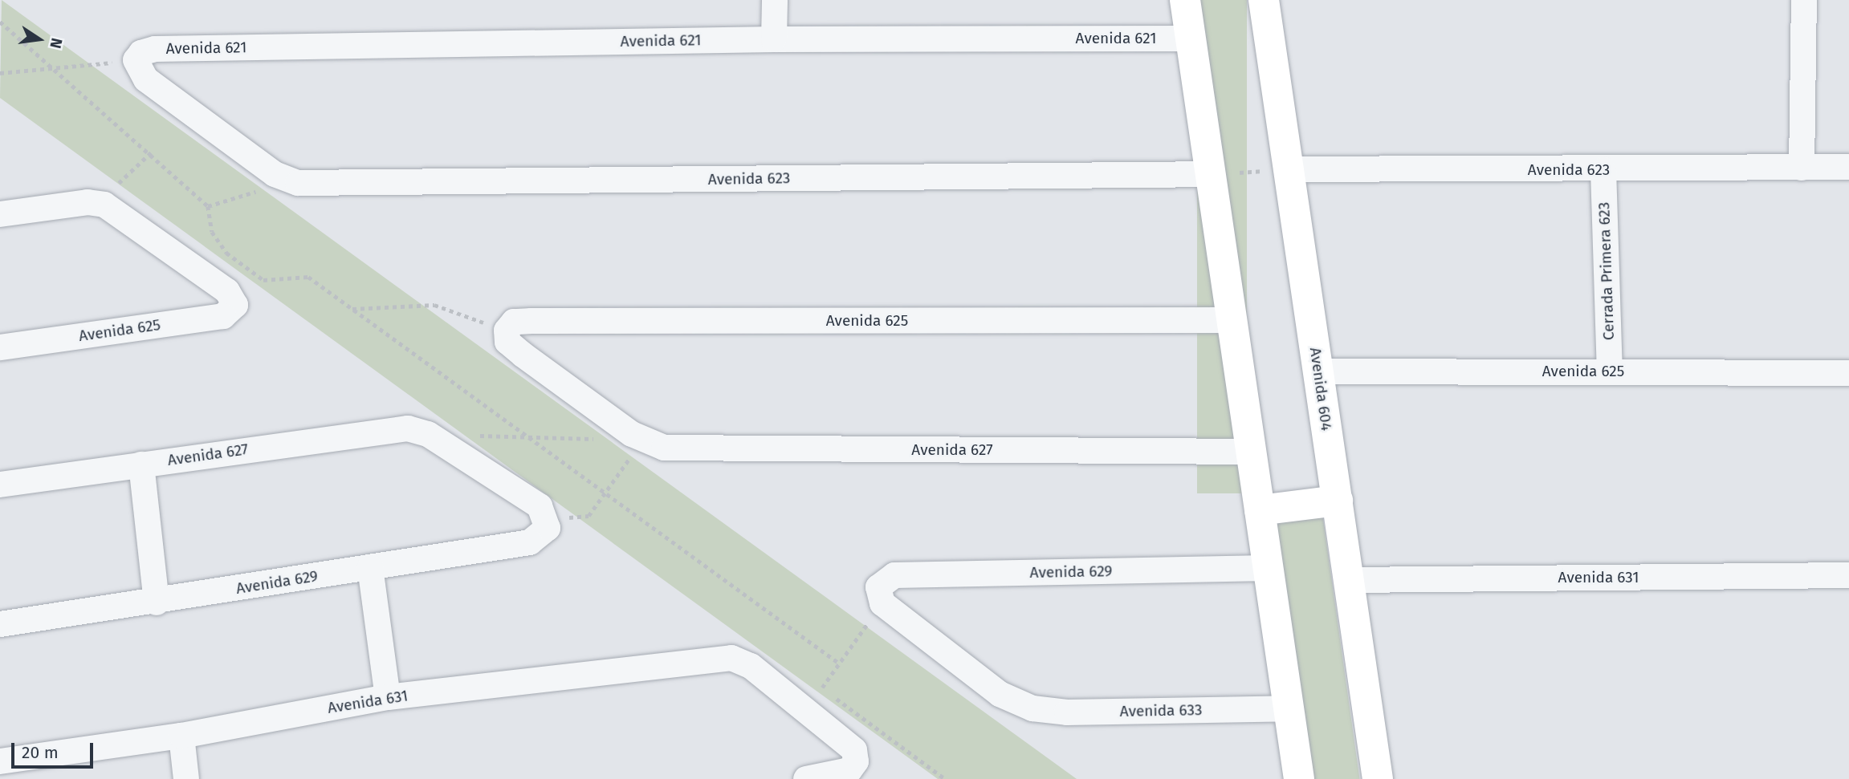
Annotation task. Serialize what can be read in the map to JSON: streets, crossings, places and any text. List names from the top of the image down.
{
  "streets": {
    "street": [
      "Avenida 621",
      "Avenida 623",
      "Cerrada Primera 623",
      "Avenida 625",
      "Avenida 604",
      "Avenida 627",
      "Avenida 629",
      "Avenida 631",
      "Avenida 633"
    ]
  },
  "crossings": [
    ["Avenida 623", "Cerrada Primera 623"],
    ["Avenida 623", "Avenida 604"],
    ["Cerrada Primera 623", "Avenida 625"],
    ["Avenida 625", "Avenida 604"],
    ["Avenida 604", "Avenida 631"],
    ["Avenida 627", "Avenida 629"],
    ["Avenida 629", "Avenida 633"]
  ],
  "scale_bar": "20 m",
  "north": "right"
}
